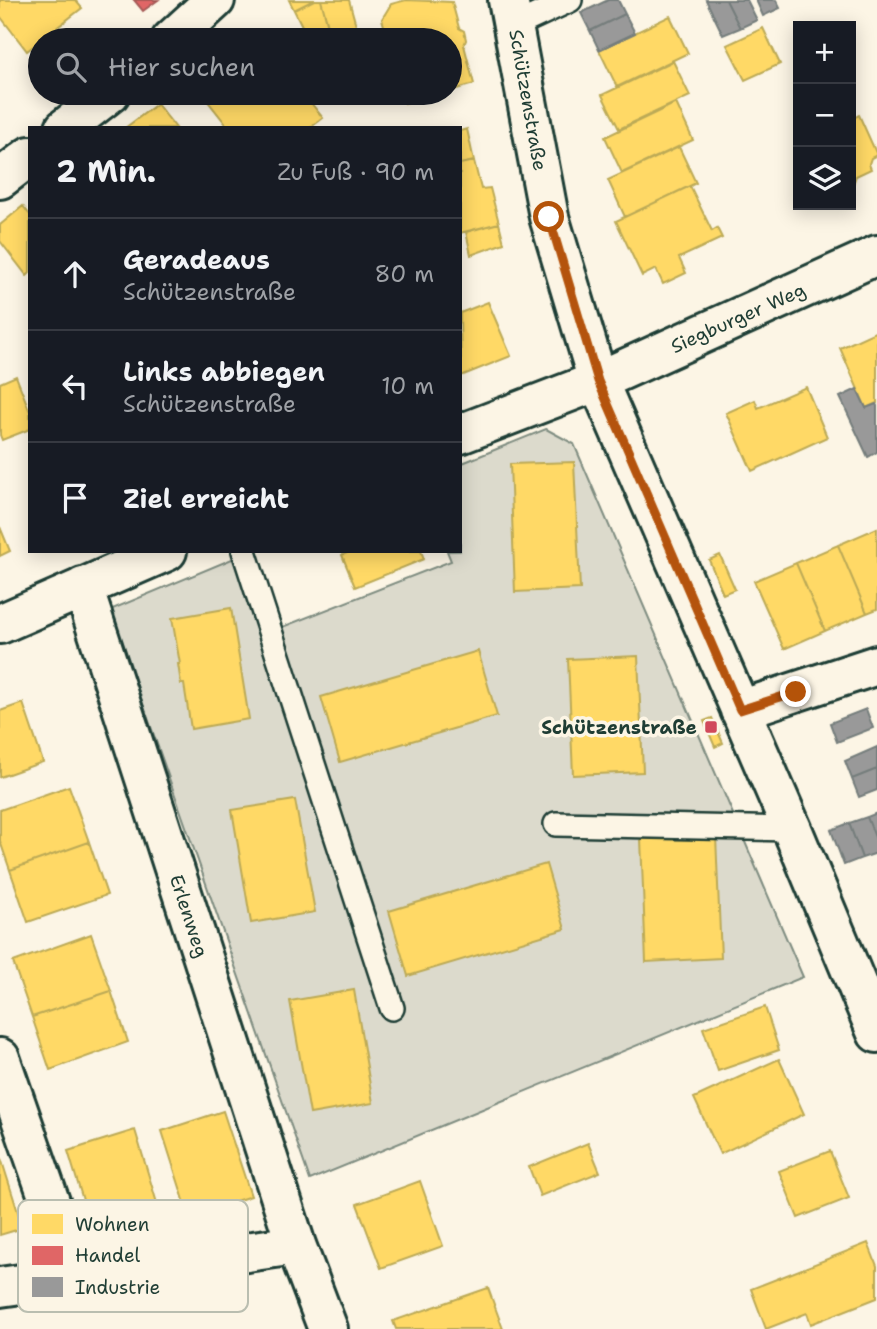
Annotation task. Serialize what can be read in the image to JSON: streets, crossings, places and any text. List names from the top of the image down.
{
  "streets": {
    "street": ["Schützenstraße", "Siegburger Weg", "Erlenweg"]
  },
  "crossings": [
    ["Schützenstraße", "Siegburger Weg"]
  ],
  "places": {
    "transit": ["Schützenstraße"]
  },
  "legend": ["Wohnen", "Handel", "Industrie"],
  "page": {
    "map_buttons": ["+", "−"],
    "search": "Hier suchen",
    "heading": ["2 Min.", "Zu Fuß · 90 m"],
    "list": [
      ["Geradeaus", "Schützenstraße", "80 m"],
      ["Links abbiegen", "Schützenstraße", "10 m"],
      "Ziel erreicht"
    ]
  }
}
